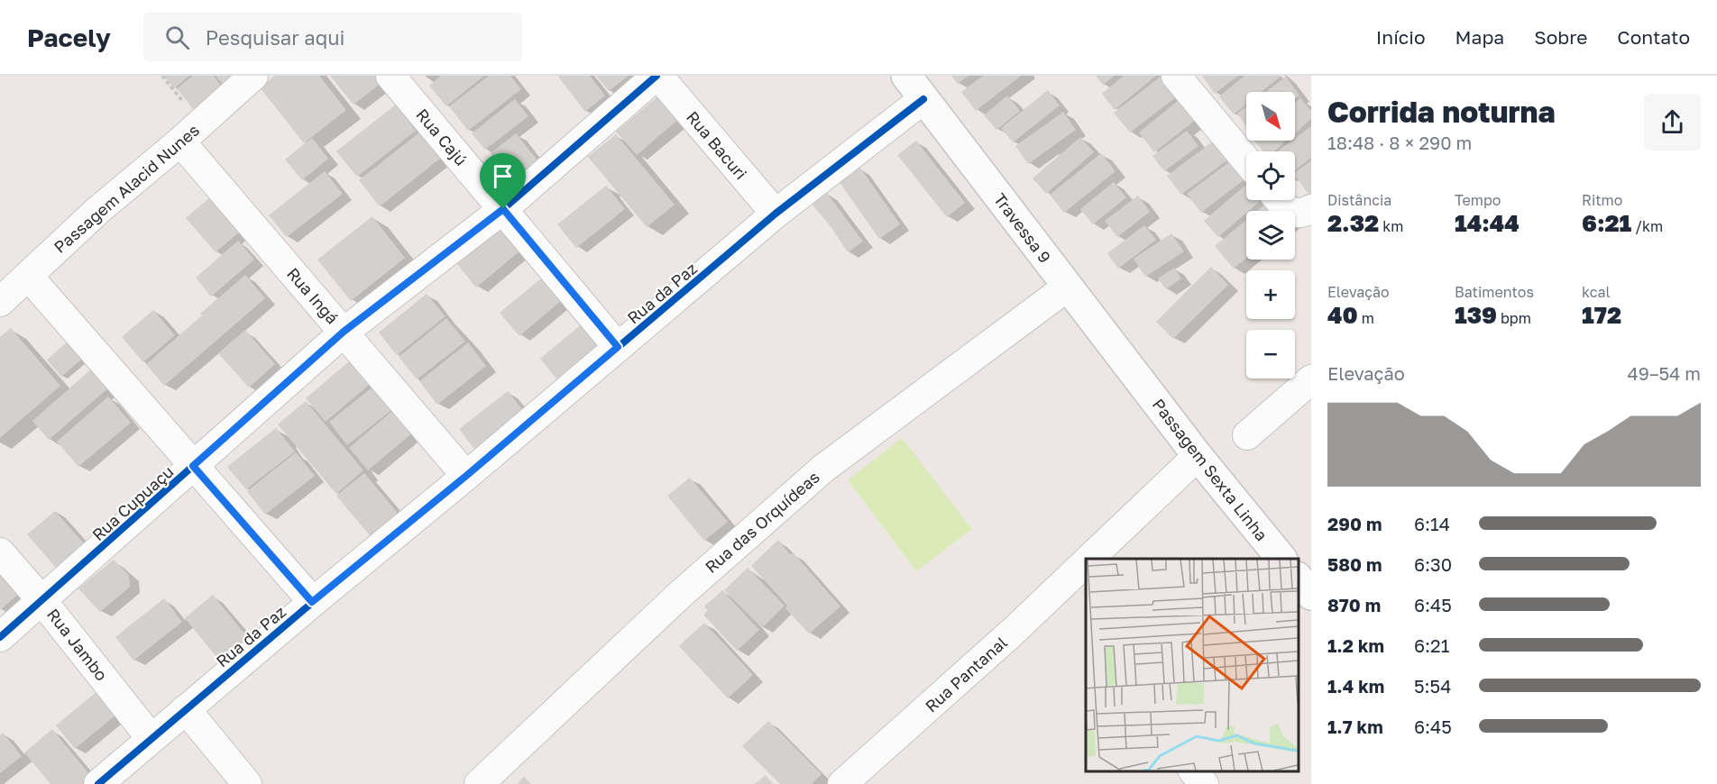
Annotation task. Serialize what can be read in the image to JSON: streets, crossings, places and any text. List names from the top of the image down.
{
  "streets": {
    "street": [
      "Rua Cajú",
      "Rua Bacuri",
      "Passagem Alacid Nunes",
      "Travessa 9",
      "Rua da Paz",
      "Rua Ingá",
      "Passagem Sexta Linha",
      "Rua Cupuaçu",
      "Rua das Orquídeas",
      "Rua Jambo",
      "Rua Pantanal"
    ]
  },
  "crossings": [
    ["Rua Cajú", "Rua da Paz"],
    ["Rua Cajú", "Rua Cupuaçu"],
    ["Rua Bacuri", "Rua da Paz"],
    ["Rua Bacuri", "Rua Cupuaçu"],
    ["Passagem Alacid Nunes", "Rua Ingá"],
    ["Travessa 9", "Rua da Paz"],
    ["Travessa 9", "Passagem Sexta Linha"],
    ["Travessa 9", "Rua das Orquídeas"],
    ["Rua da Paz", "Rua Ingá"],
    ["Rua da Paz", "Rua Jambo"],
    ["Rua Ingá", "Rua Cupuaçu"],
    ["Passagem Sexta Linha", "Rua Pantanal"],
    ["Rua Cupuaçu", "Rua Jambo"]
  ],
  "north": "bottom right",
  "page": {
    "header": "Pacely",
    "search": "Pesquisar aqui",
    "nav": [
      "Início",
      "Mapa",
      "Sobre",
      "Contato"
    ],
    "heading": ["Corrida noturna", "18:48 · 8 × 290 m"],
    "map_buttons": ["+", "−"],
    "stats": [
      ["Distância", "2.32 km"],
      ["Tempo", "14:44"],
      ["Ritmo", "6:21 /km"],
      ["Elevação", "40 m"],
      ["Batimentos", "139 bpm"],
      ["kcal", "172"]
    ],
    "chart": ["Elevação", "49–54 m"],
    "list": [
      {
        "name": "290 m",
        "note": "6:14"
      },
      {
        "name": "580 m",
        "note": "6:30"
      },
      {
        "name": "870 m",
        "note": "6:45"
      },
      {
        "name": "1.2 km",
        "note": "6:21"
      },
      {
        "name": "1.4 km",
        "note": "5:54"
      },
      {
        "name": "1.7 km",
        "note": "6:45"
      }
    ]
  }
}
